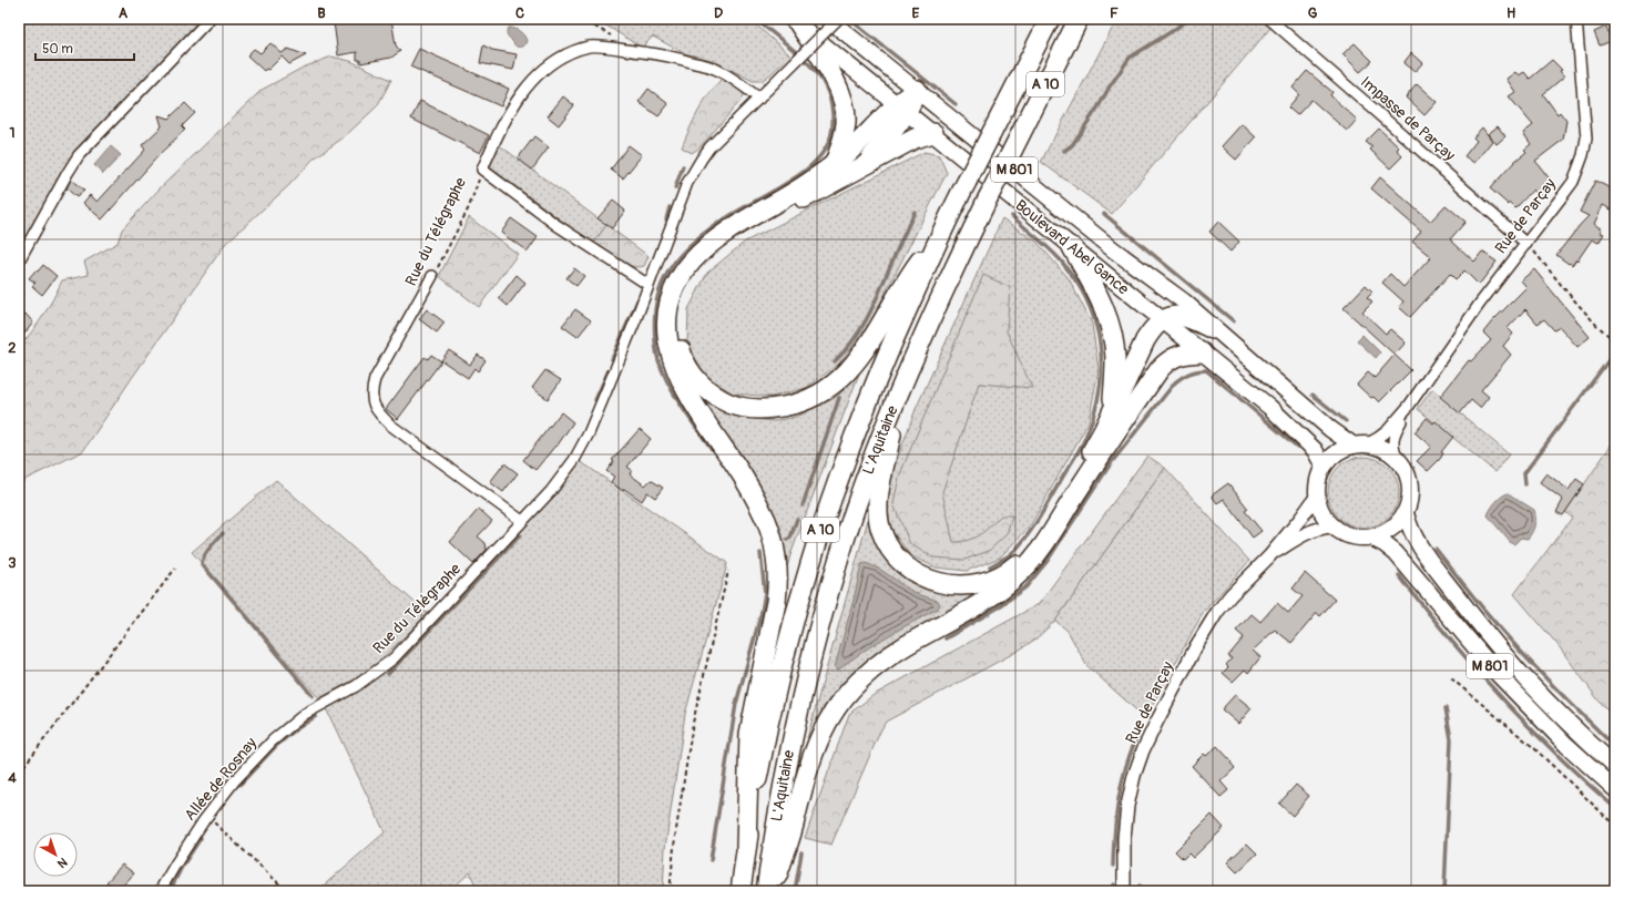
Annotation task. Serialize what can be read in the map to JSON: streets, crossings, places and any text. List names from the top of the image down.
{
  "streets": {
    "highway": ["A 10", "L'Aquitaine"],
    "main road": ["M 801", "Boulevard Abel Gance"],
    "street": [
      "Impasse de Parçay",
      "Rue de Parçay",
      "Rue du Télégraphe",
      "Allée de Rosnay"
    ]
  },
  "crossings": [
    ["Impasse de Parçay", "Rue de Parçay"],
    ["M 801", "Rue de Parçay"],
    ["M 801", "Boulevard Abel Gance"],
    ["Rue de Parçay", "Boulevard Abel Gance"],
    ["Rue du Télégraphe", "Allée de Rosnay"]
  ],
  "scale_bar": "50 m",
  "north": "bottom right",
  "grid": {
    "columns": [
      "A",
      "B",
      "C",
      "D",
      "E",
      "F",
      "G",
      "H"
    ],
    "rows": [
      "1",
      "2",
      "3",
      "4"
    ]
  }
}
